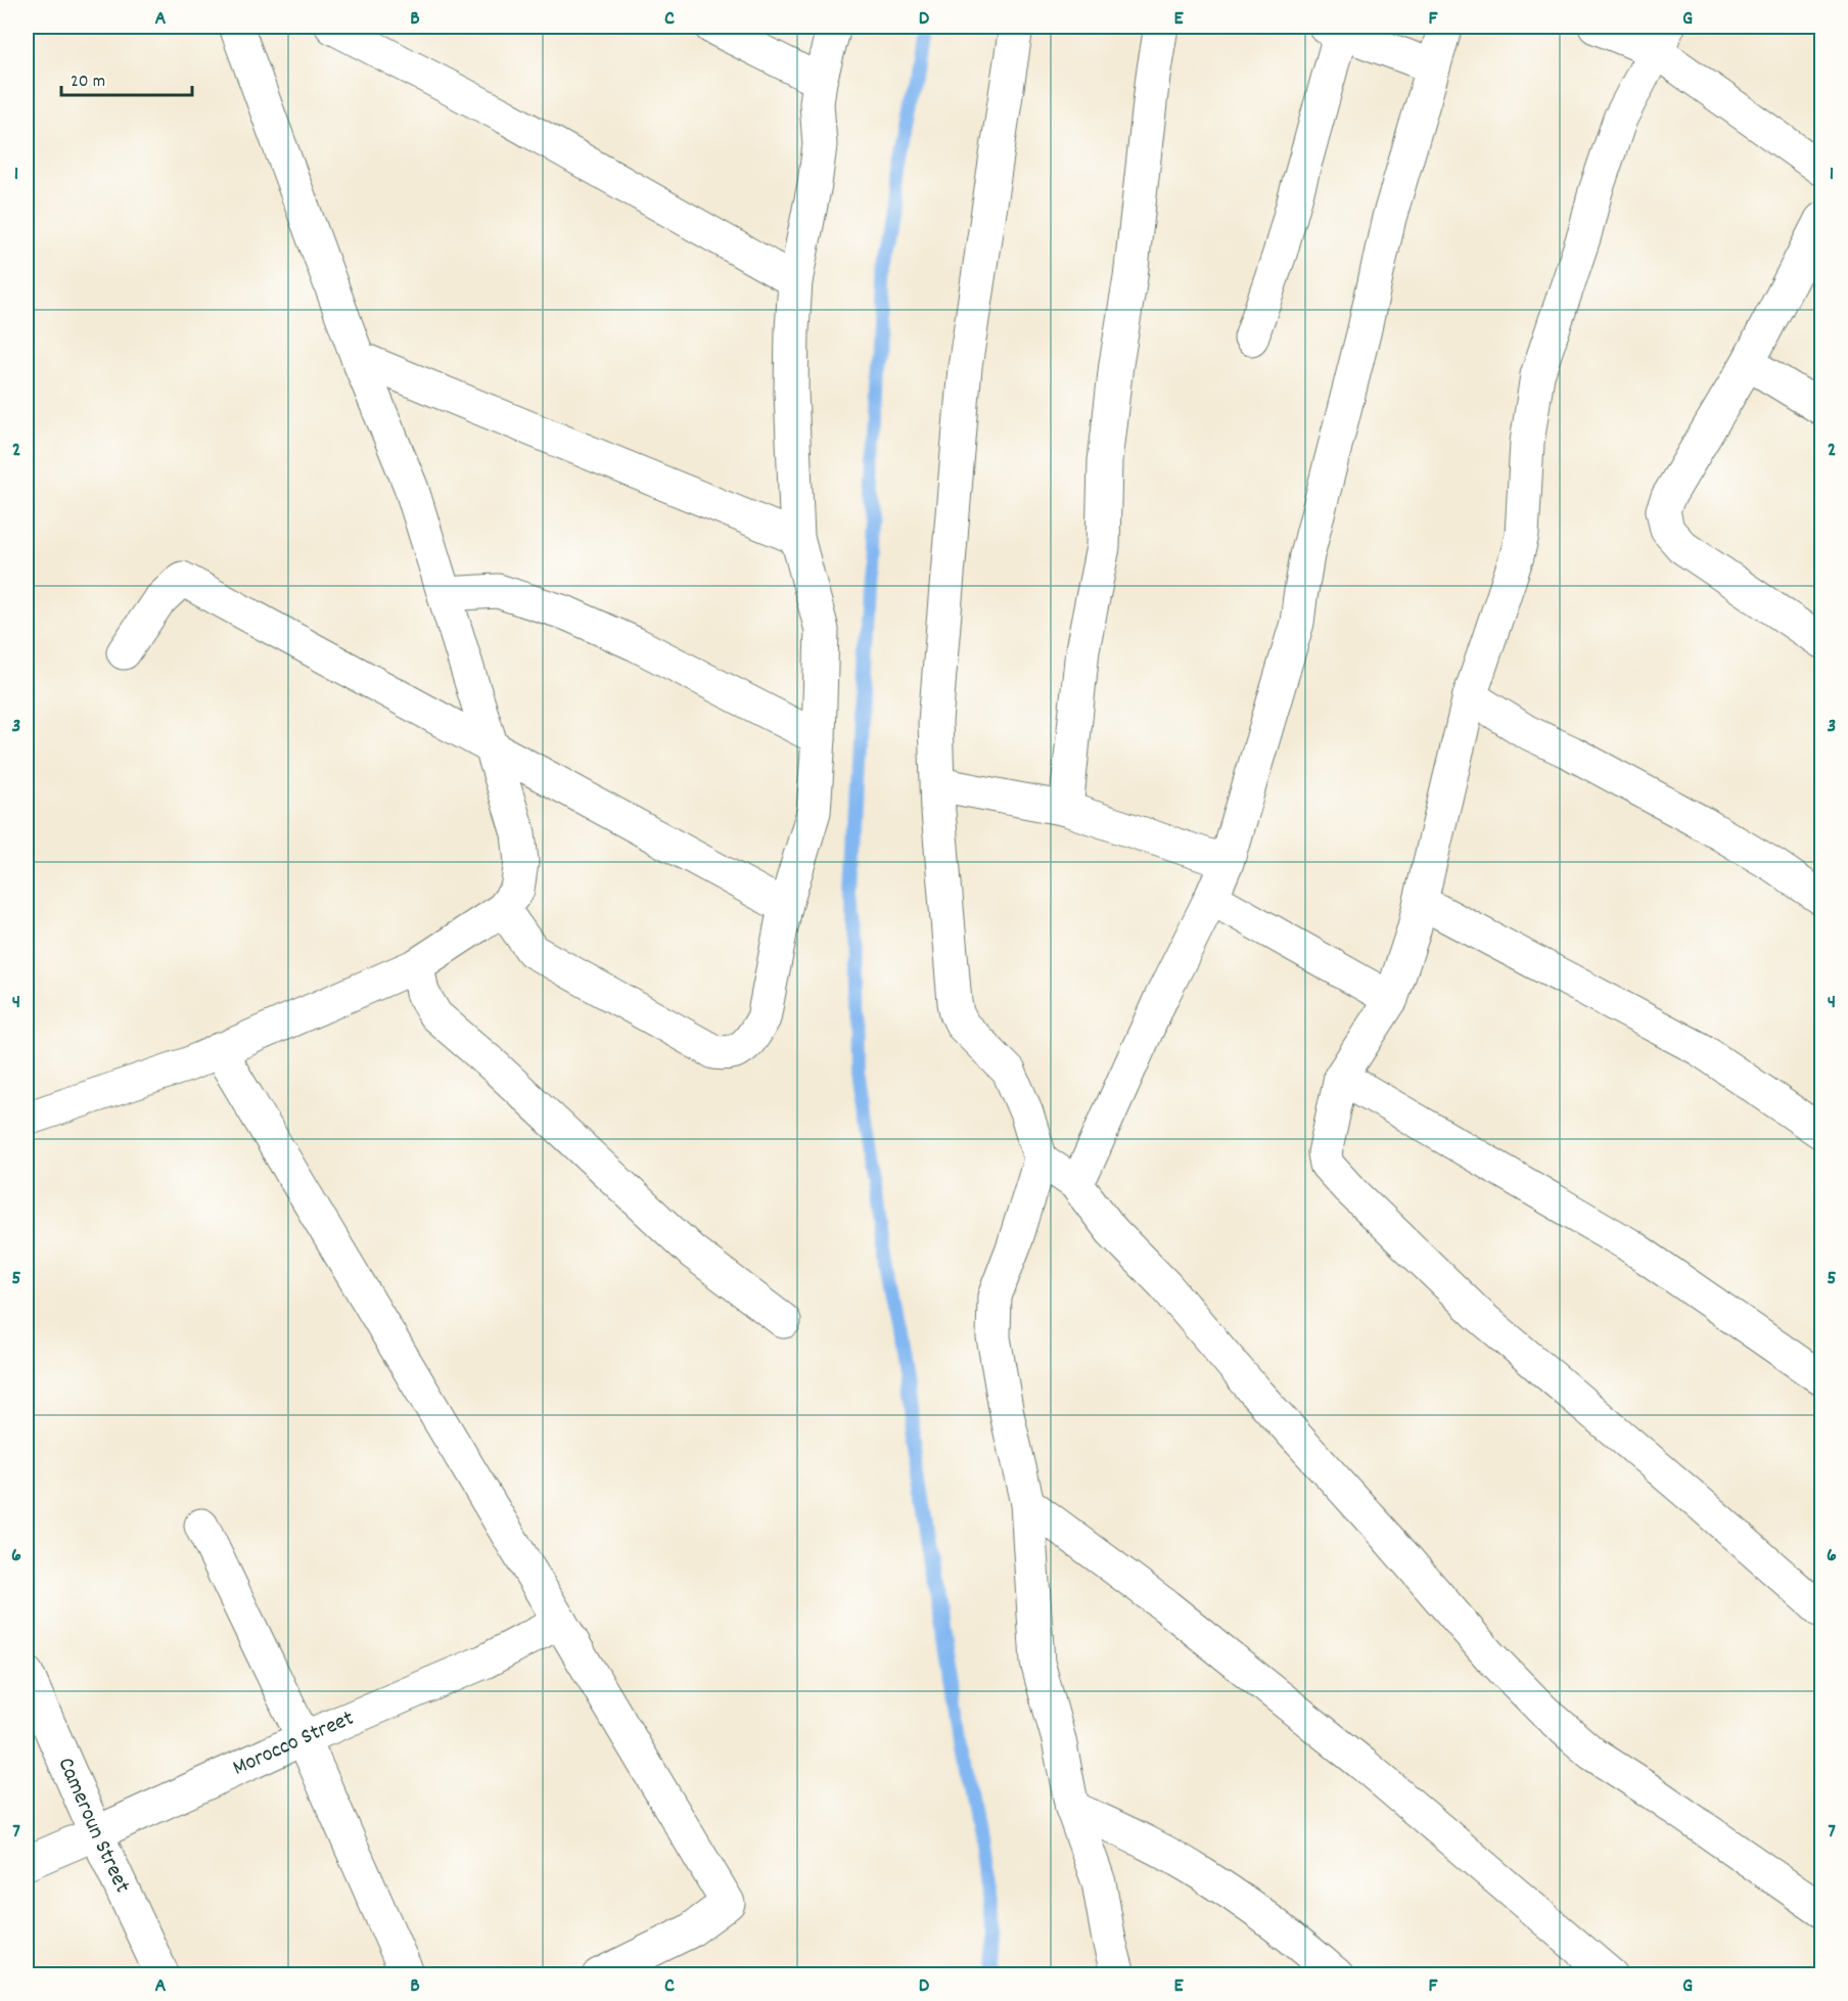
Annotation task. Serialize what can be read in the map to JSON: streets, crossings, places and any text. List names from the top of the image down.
{
  "streets": {
    "street": ["Morocco Street", "Cameroun Street"]
  },
  "crossings": [
    ["Morocco Street", "Cameroun Street"]
  ],
  "scale_bar": "20 m",
  "grid": {
    "columns": [
      "A",
      "B",
      "C",
      "D",
      "E",
      "F",
      "G"
    ],
    "rows": [
      "1",
      "2",
      "3",
      "4",
      "5",
      "6",
      "7"
    ]
  }
}
